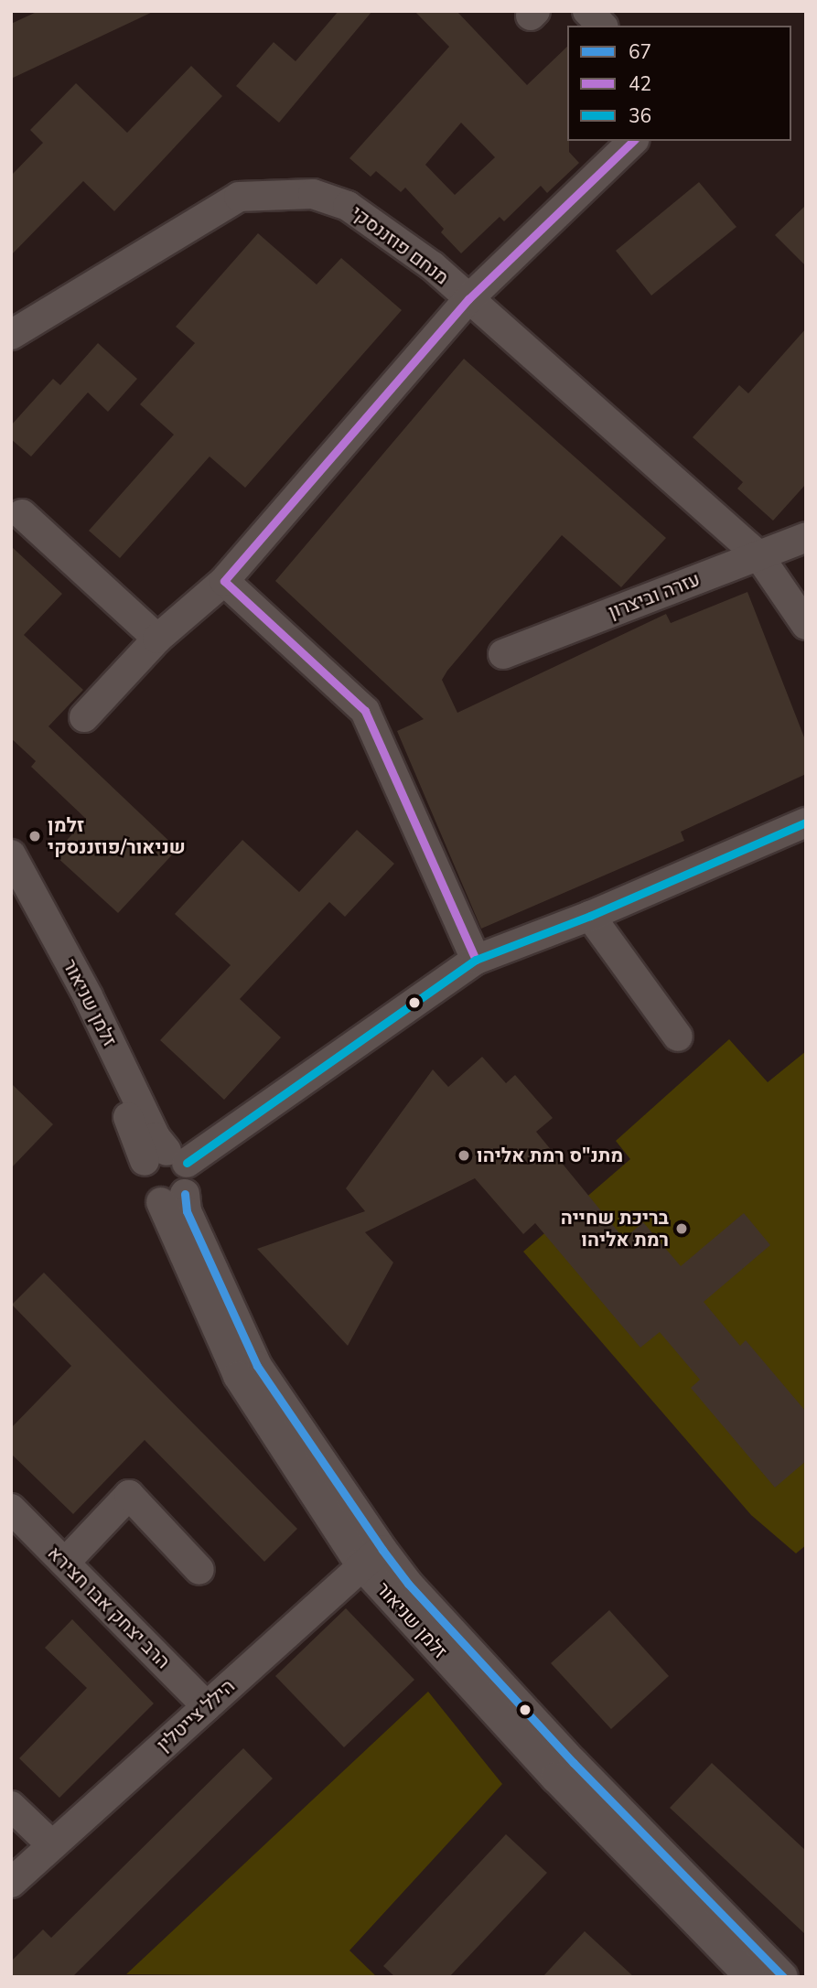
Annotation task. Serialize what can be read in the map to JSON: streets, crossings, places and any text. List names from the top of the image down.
{
  "streets": {
    "street": [
      "מנחם פוזננסקי",
      "עזרה וביצרון",
      "זלמן שניאור",
      "הרב יצחק אבו חצירא",
      "הילל צייטלין"
    ]
  },
  "crossings": [
    ["מנחם פוזננסקי", "עזרה וביצרון"],
    ["זלמן שניאור", "הילל צייטלין"],
    ["הרב יצחק אבו חצירא", "הילל צייטלין"]
  ],
  "places": ["זלמן שניאור/פוזננסקי", "מתנ\"ס רמת אליהו", "בריכת שחייה רמת אליהו"],
  "lines": ["transit line 42", "transit line 36", "transit line 67"],
  "legend": ["67", "42", "36"]
}
